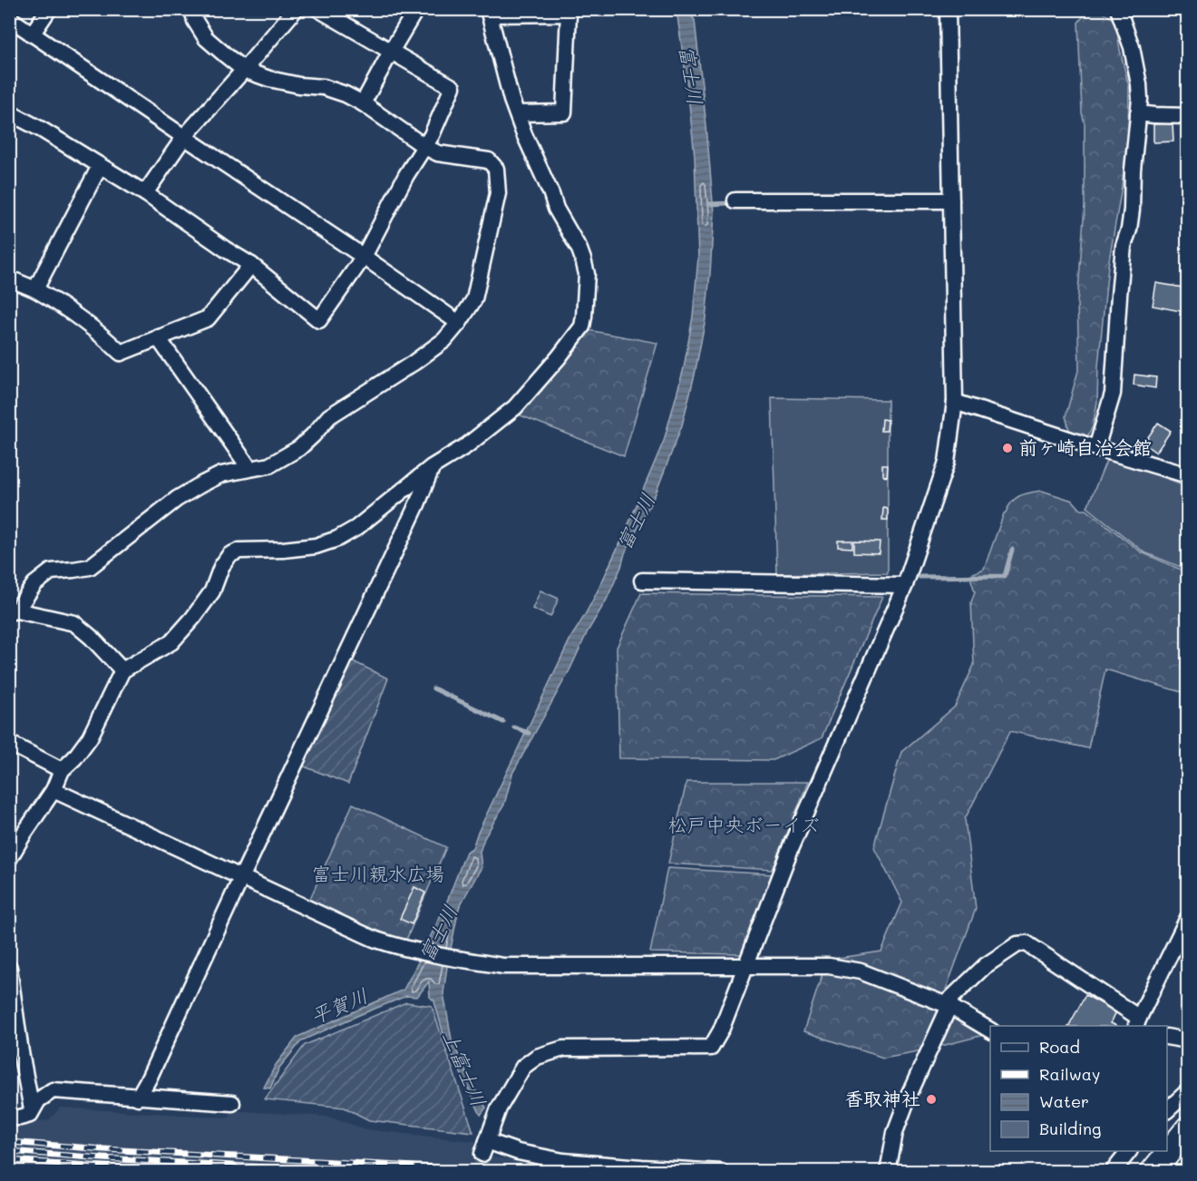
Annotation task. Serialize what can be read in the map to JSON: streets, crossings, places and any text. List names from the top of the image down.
{
  "water": ["富士川", "平賀川", "上富士川"],
  "parks": ["松戸中央ボーイズ", "富士川親水広場"],
  "places": ["前ヶ崎自治会館", "香取神社"],
  "legend": [
    "Road",
    "Railway",
    "Water",
    "Building"
  ]
}
